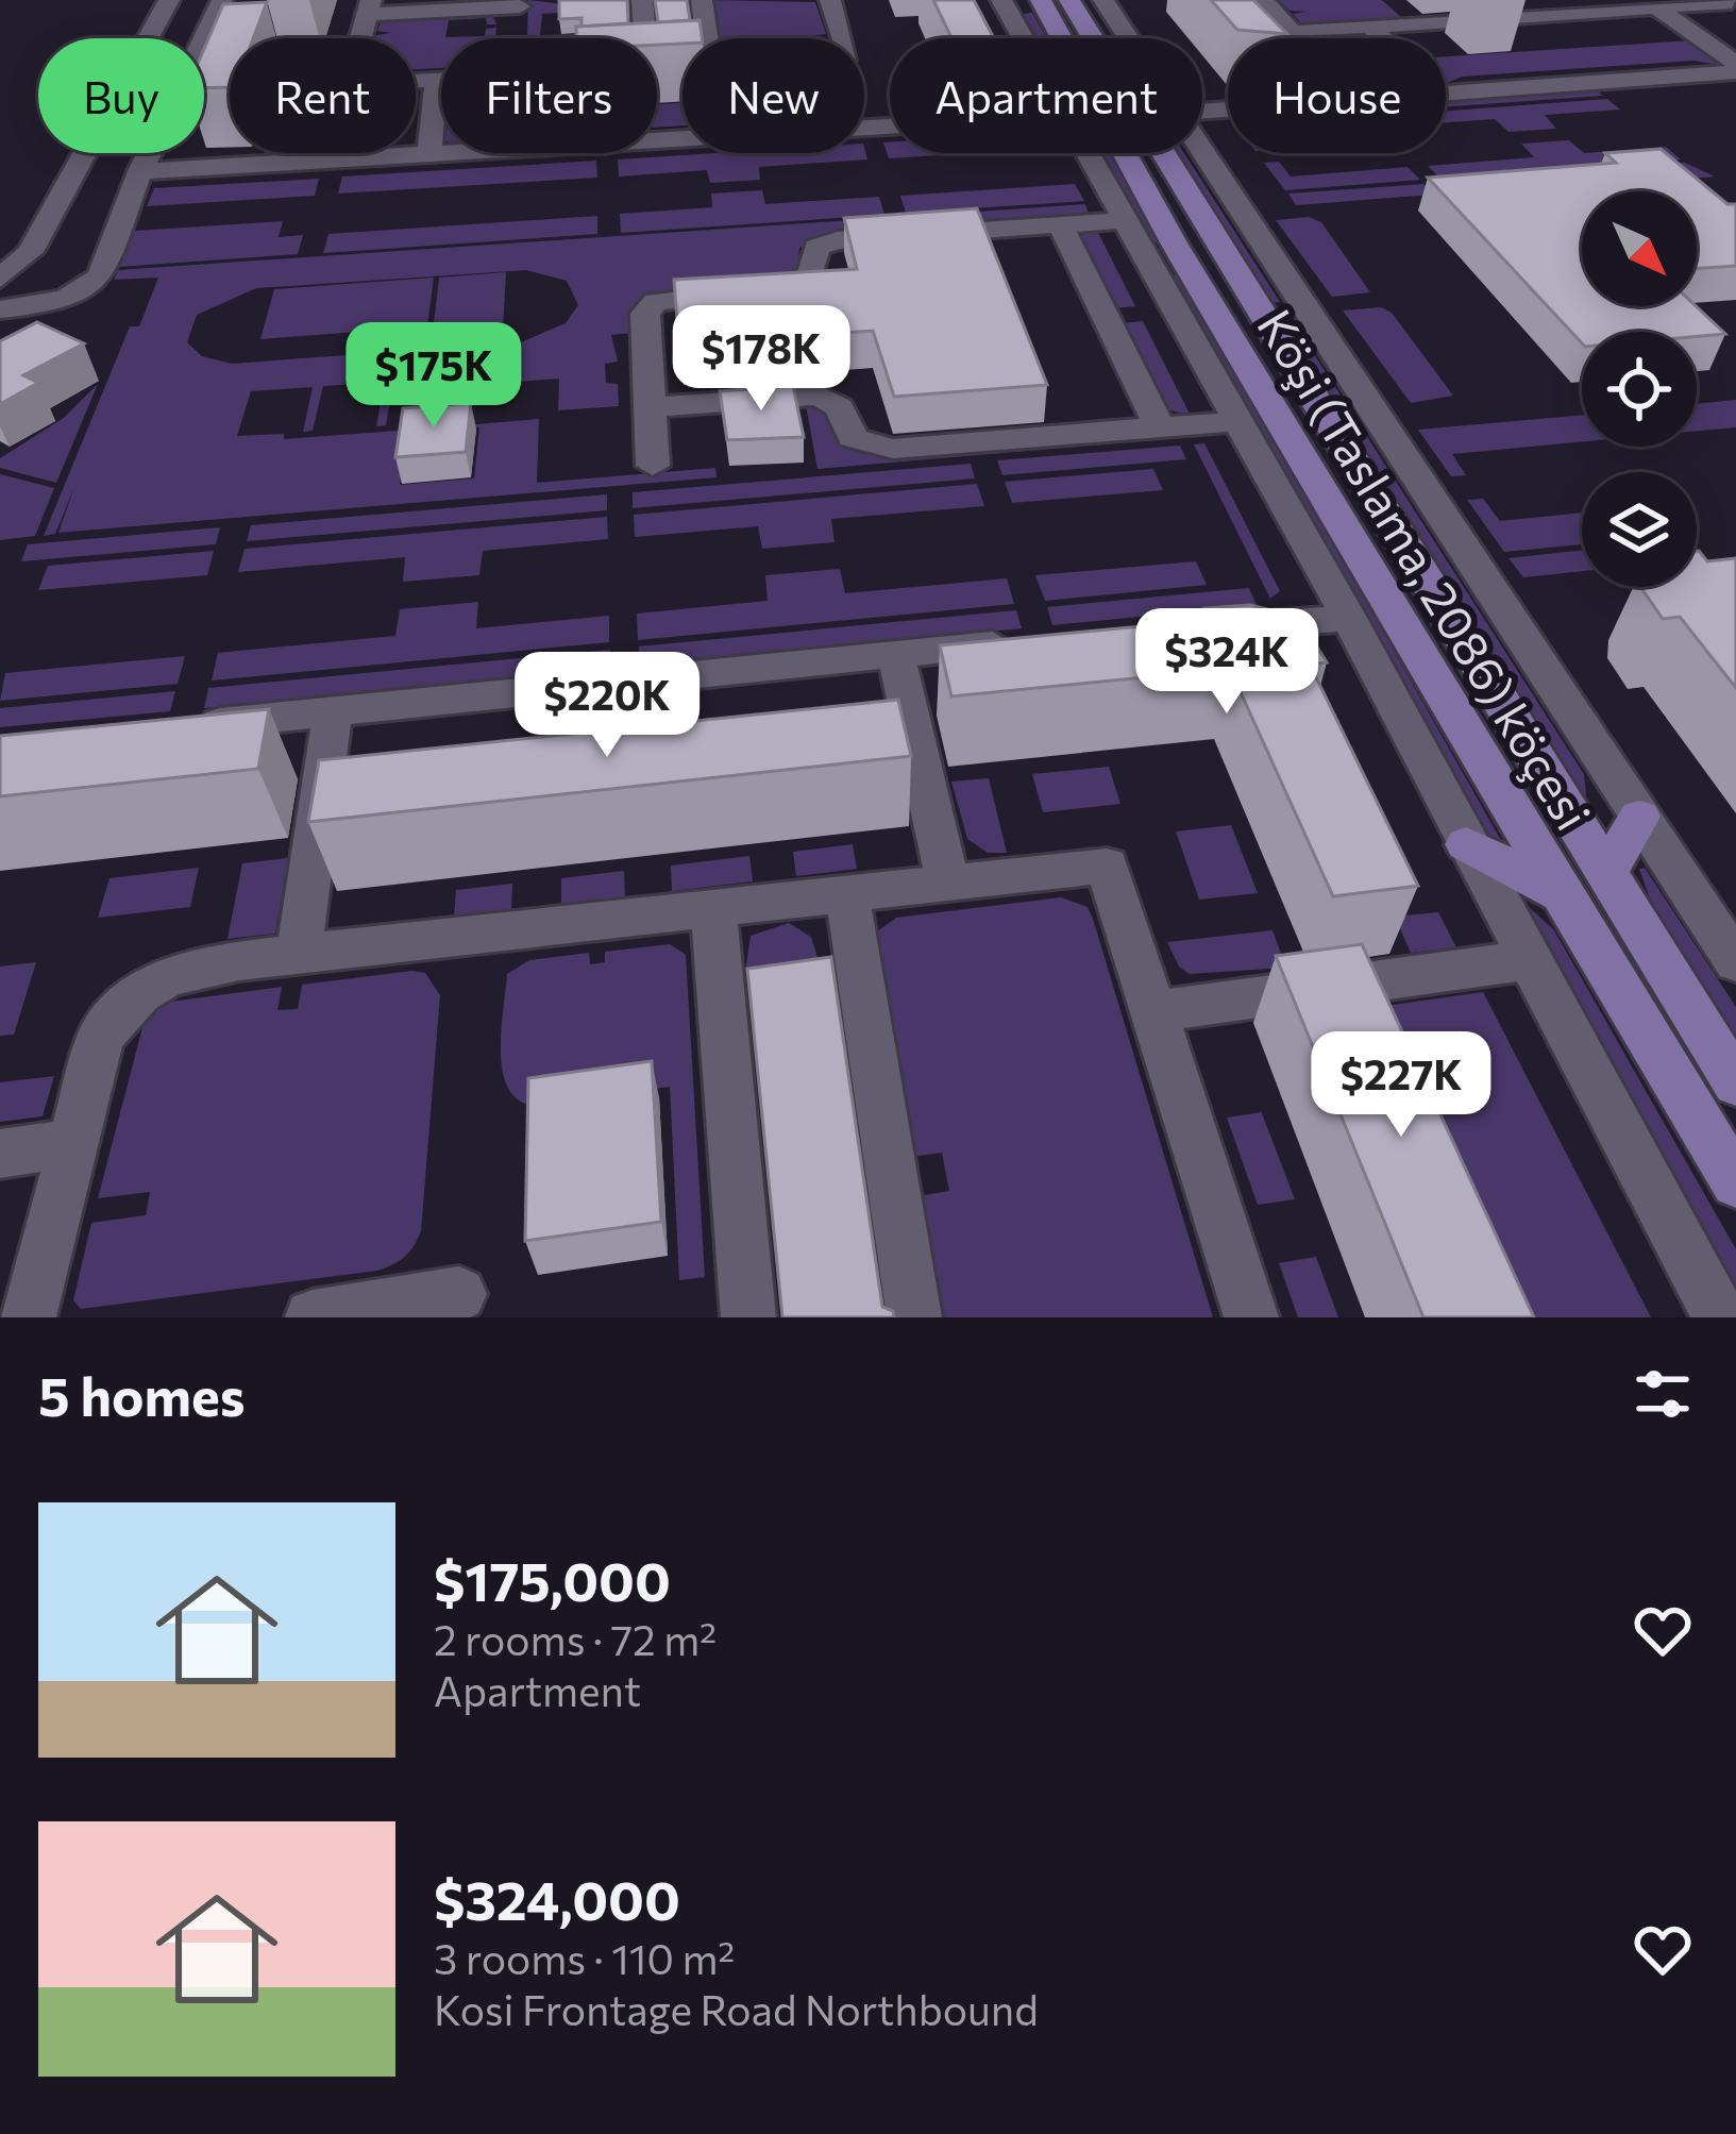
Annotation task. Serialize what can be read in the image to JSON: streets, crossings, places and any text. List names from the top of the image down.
{
  "streets": {
    "main road": ["Köşi (Taslama, 2086) köçesi"]
  },
  "north": "bottom right",
  "page": {
    "chip": [
      "Buy",
      "Rent",
      "Filters",
      "New",
      "Apartment",
      "House"
    ],
    "price": [
      "$178K",
      "$175K",
      "$324K",
      "$220K",
      "$227K"
    ],
    "heading": "5 homes",
    "list": [
      {
        "name": "$175,000",
        "note": "2 rooms · 72 m² · Apartment"
      },
      {
        "name": "$324,000",
        "note": "3 rooms · 110 m² · Kosi Frontage Road Northbound"
      }
    ]
  }
}
